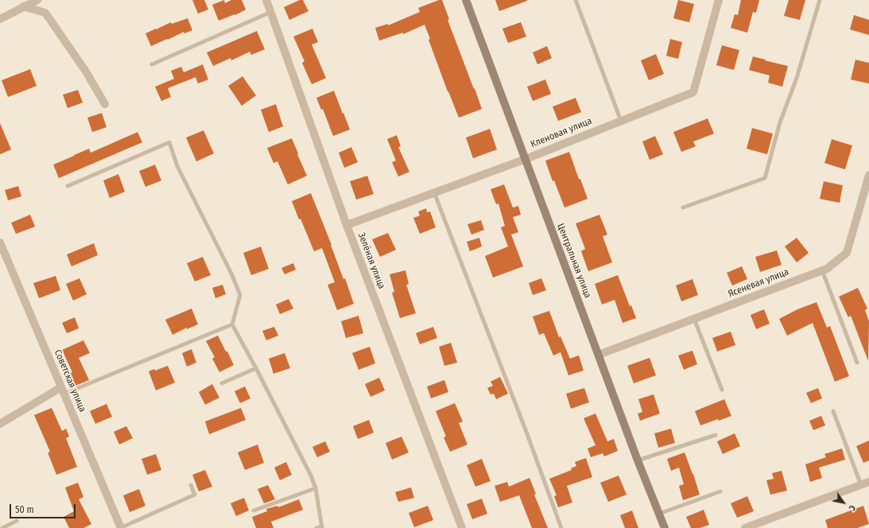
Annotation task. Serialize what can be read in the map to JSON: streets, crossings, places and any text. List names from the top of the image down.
{
  "streets": {
    "street": [
      "Кленовая улица",
      "Зелёная улица",
      "Центральная улица",
      "Ясеневая улица",
      "Советская улица"
    ]
  },
  "crossings": [
    ["Кленовая улица", "Зелёная улица"],
    ["Кленовая улица", "Центральная улица"],
    ["Центральная улица", "Ясеневая улица"]
  ],
  "scale_bar": "50 m",
  "north": "bottom right"
}
